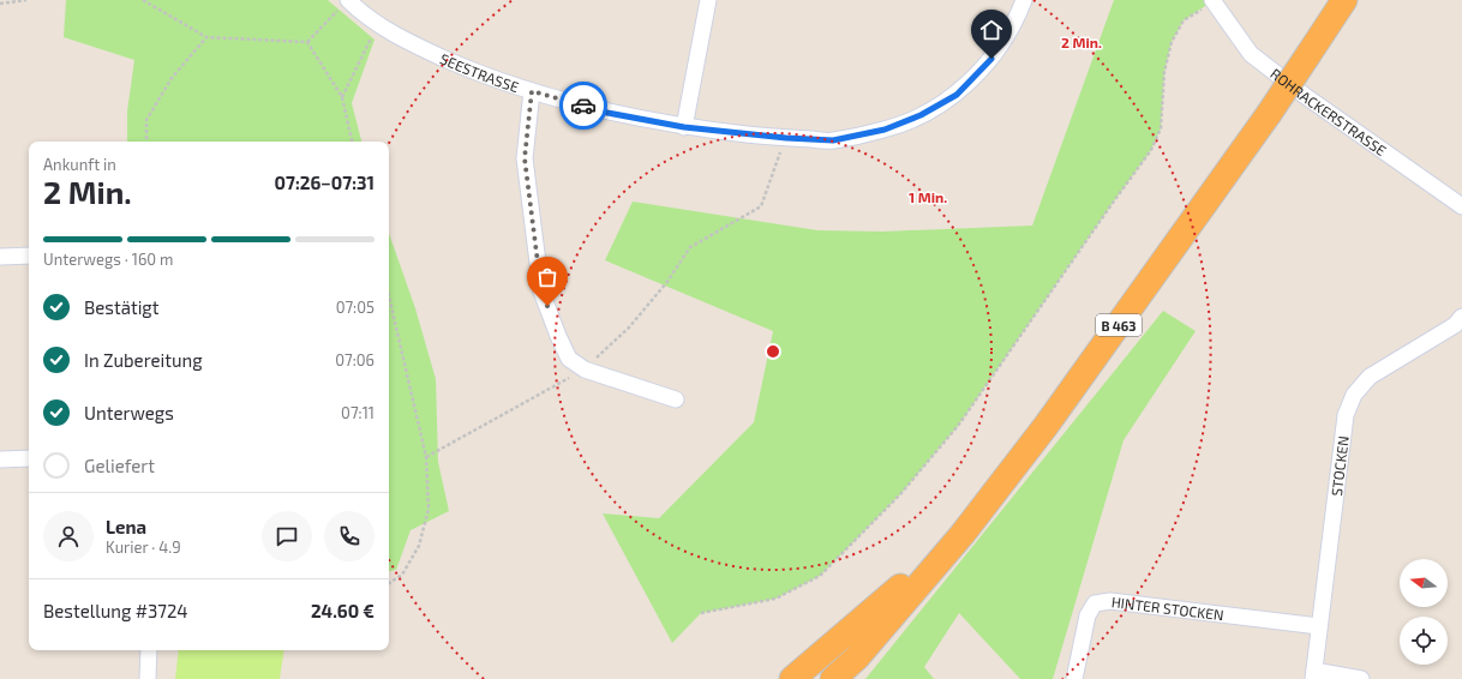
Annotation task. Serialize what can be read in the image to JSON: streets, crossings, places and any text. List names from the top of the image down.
{
  "streets": {
    "highway": ["B 463"],
    "street": [
      "SEESTRASSE",
      "ROHRACKERSTRASSE",
      "STOCKEN",
      "HINTER STOCKEN"
    ]
  },
  "crossings": [
    ["STOCKEN", "HINTER STOCKEN"]
  ],
  "north": "left",
  "page": {
    "heading": ["2 Min.", "Ankunft in", "07:26–07:31"],
    "panel": [
      "Lena",
      "Kurier · 4.9",
      "Bestellung #3724",
      "24.60 €"
    ],
    "bar": "Unterwegs · 160 m",
    "list": [
      ["Bestätigt", "07:05"],
      ["In Zubereitung", "07:06"],
      ["Unterwegs", "07:11"],
      "Geliefert"
    ]
  },
  "rings": ["2 Min.", "1 Min."]
}
